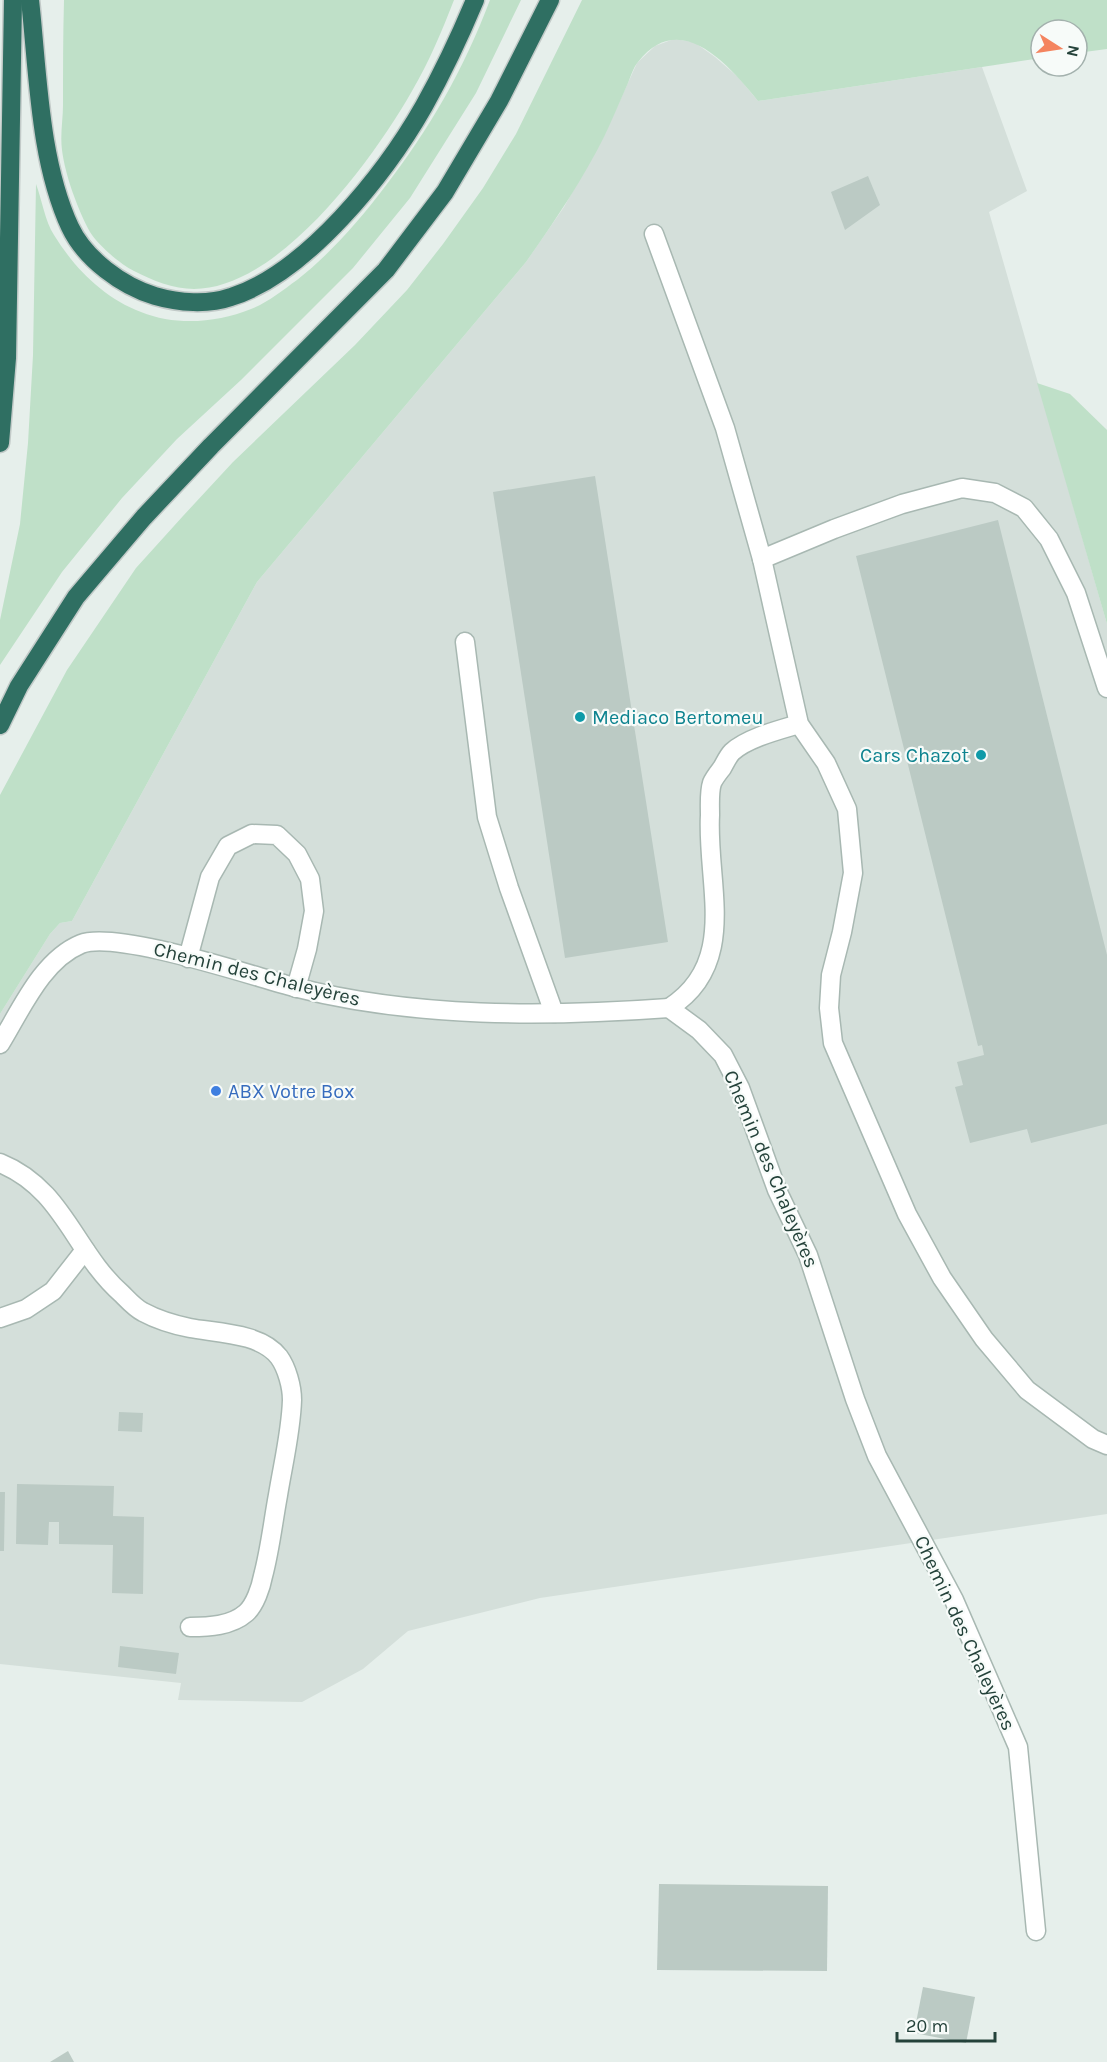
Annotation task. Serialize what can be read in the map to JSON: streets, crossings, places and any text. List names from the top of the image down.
{
  "streets": {
    "street": ["Chemin des Chaleyères"]
  },
  "places": ["Mediaco Bertomeu", "Cars Chazot", "ABX Votre Box"],
  "scale_bar": "20 m",
  "north": "right"
}
